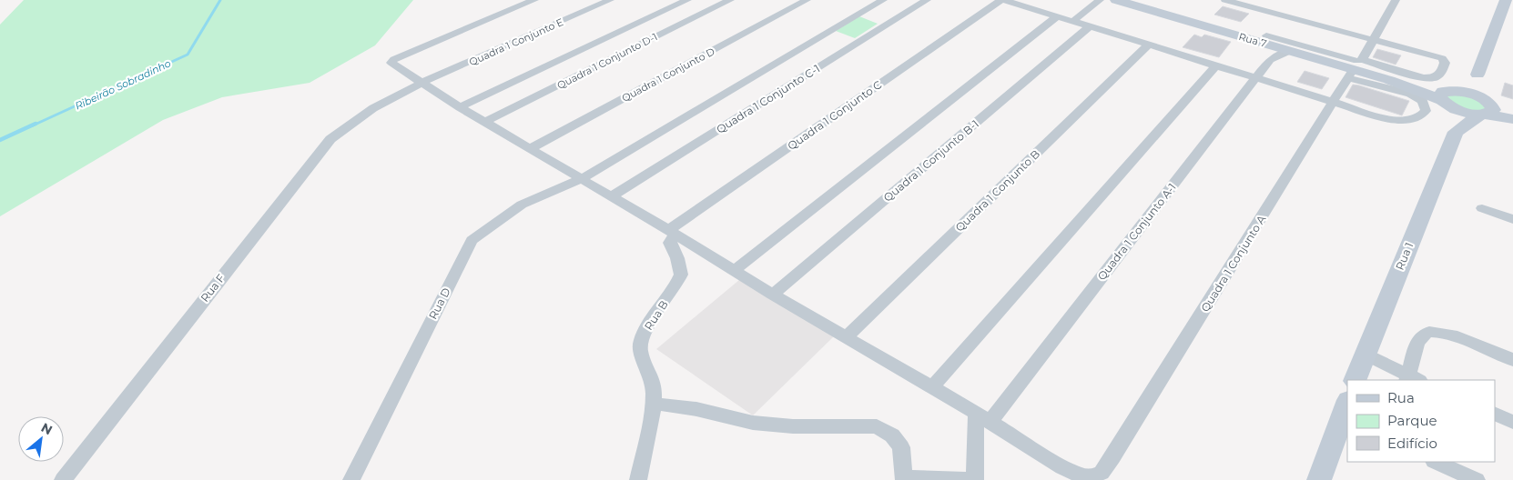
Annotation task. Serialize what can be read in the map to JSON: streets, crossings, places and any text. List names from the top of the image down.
{
  "streets": {
    "main road": ["Rua 7", "Rua 1"],
    "street": [
      "Quadra 1 Conjunto E",
      "Quadra 1 Conjunto D-1",
      "Quadra 1 Conjunto D",
      "Quadra 1 Conjunto C-1",
      "Quadra 1 Conjunto C",
      "Quadra 1 Conjunto B-1",
      "Quadra 1 Conjunto B",
      "Quadra 1 Conjunto A-1",
      "Quadra 1 Conjunto A",
      "Rua F",
      "Rua D",
      "Rua B"
    ]
  },
  "crossings": [
    ["Rua 7", "Quadra 1 Conjunto A-1"],
    ["Rua 7", "Quadra 1 Conjunto A"],
    ["Quadra 1 Conjunto E", "Quadra 1 Conjunto A"],
    ["Quadra 1 Conjunto E", "Rua F"],
    ["Quadra 1 Conjunto D-1", "Quadra 1 Conjunto A"],
    ["Quadra 1 Conjunto D", "Quadra 1 Conjunto A"],
    ["Quadra 1 Conjunto C-1", "Quadra 1 Conjunto A"],
    ["Quadra 1 Conjunto C", "Quadra 1 Conjunto A"],
    ["Quadra 1 Conjunto C", "Rua B"],
    ["Quadra 1 Conjunto B-1", "Quadra 1 Conjunto A"],
    ["Quadra 1 Conjunto B", "Quadra 1 Conjunto A"],
    ["Quadra 1 Conjunto A-1", "Quadra 1 Conjunto A"],
    ["Quadra 1 Conjunto A", "Rua D"],
    ["Quadra 1 Conjunto A", "Rua B"]
  ],
  "water": ["Ribeirão Sobradinho"],
  "legend": ["Rua", "Parque", "Edifício"],
  "north": "top right"
}
